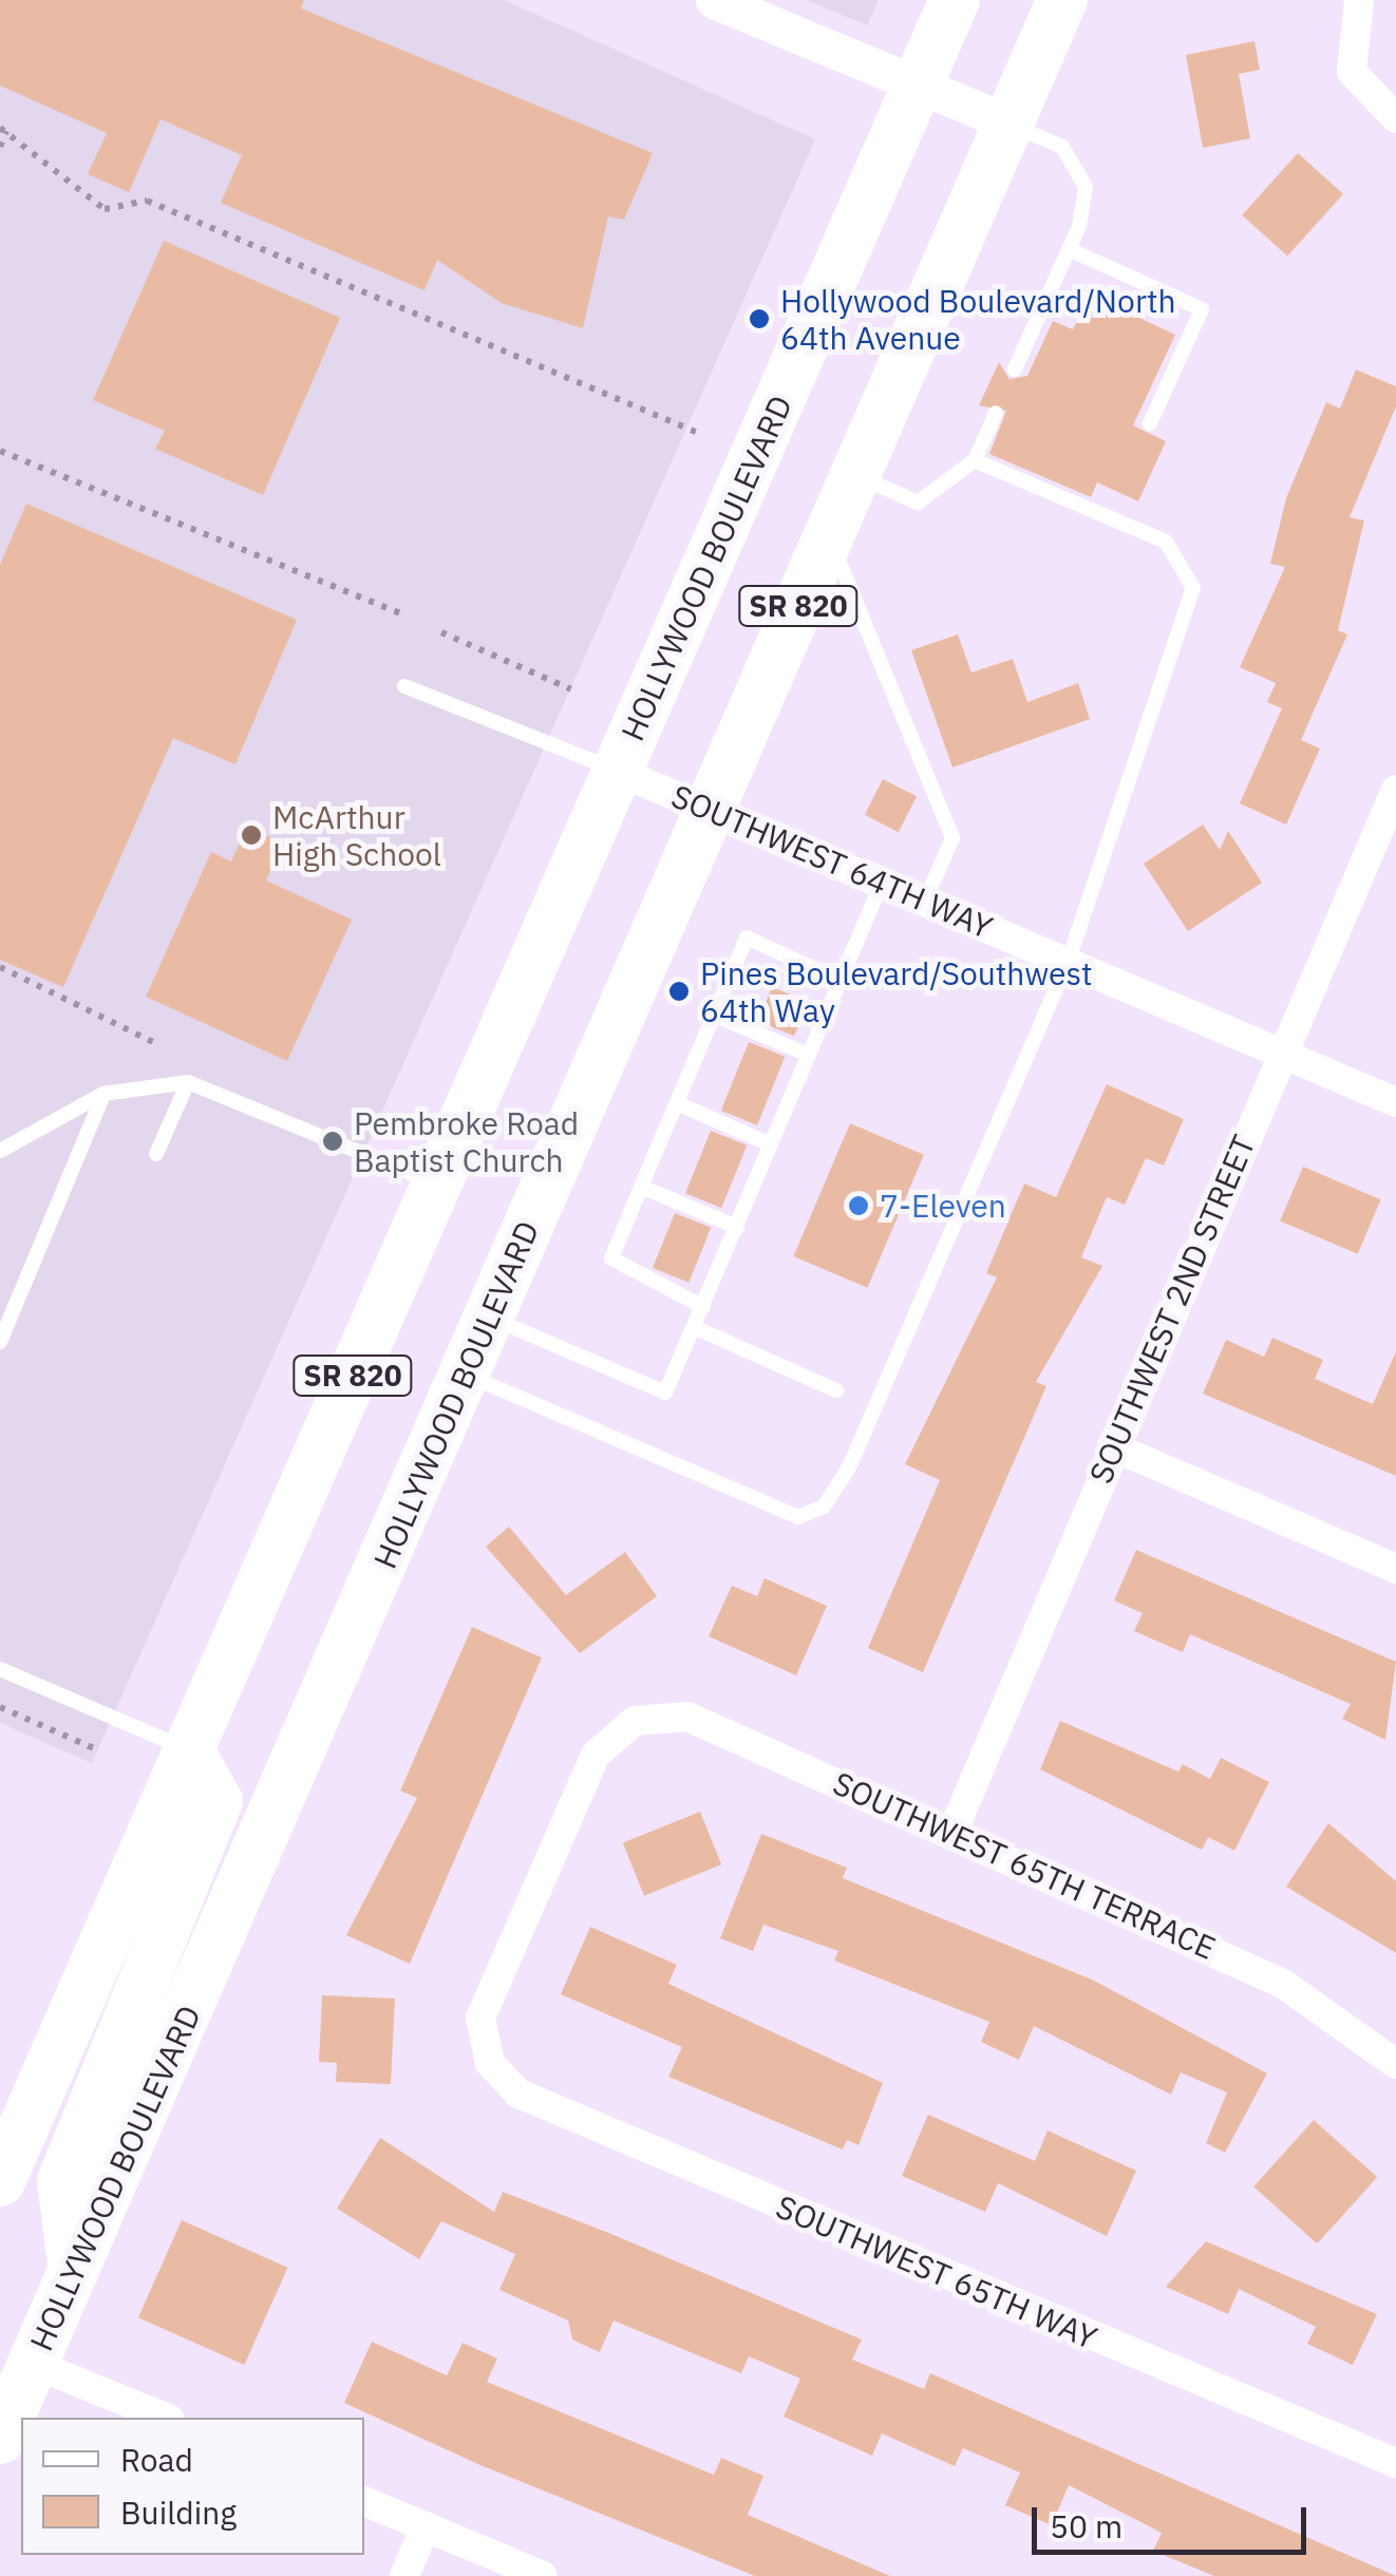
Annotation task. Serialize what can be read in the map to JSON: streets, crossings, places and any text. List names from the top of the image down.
{
  "streets": {
    "highway": ["HOLLYWOOD BOULEVARD", "SR 820"],
    "street": [
      "SOUTHWEST 64TH WAY",
      "SOUTHWEST 2ND STREET",
      "SOUTHWEST 65TH TERRACE",
      "SOUTHWEST 65TH WAY"
    ]
  },
  "crossings": [
    ["HOLLYWOOD BOULEVARD", "SOUTHWEST 64TH WAY"],
    ["SOUTHWEST 64TH WAY", "SOUTHWEST 2ND STREET"],
    ["SOUTHWEST 2ND STREET", "SOUTHWEST 65TH TERRACE"],
    ["SOUTHWEST 65TH TERRACE", "SOUTHWEST 65TH WAY"]
  ],
  "places": [
    "Hollywood Boulevard/North 64th Avenue",
    "McArthur High School",
    "Pines Boulevard/Southwest 64th Way",
    "Pembroke Road Baptist Church",
    "7-Eleven"
  ],
  "legend": ["Road", "Building"],
  "scale_bar": "50 m"
}
